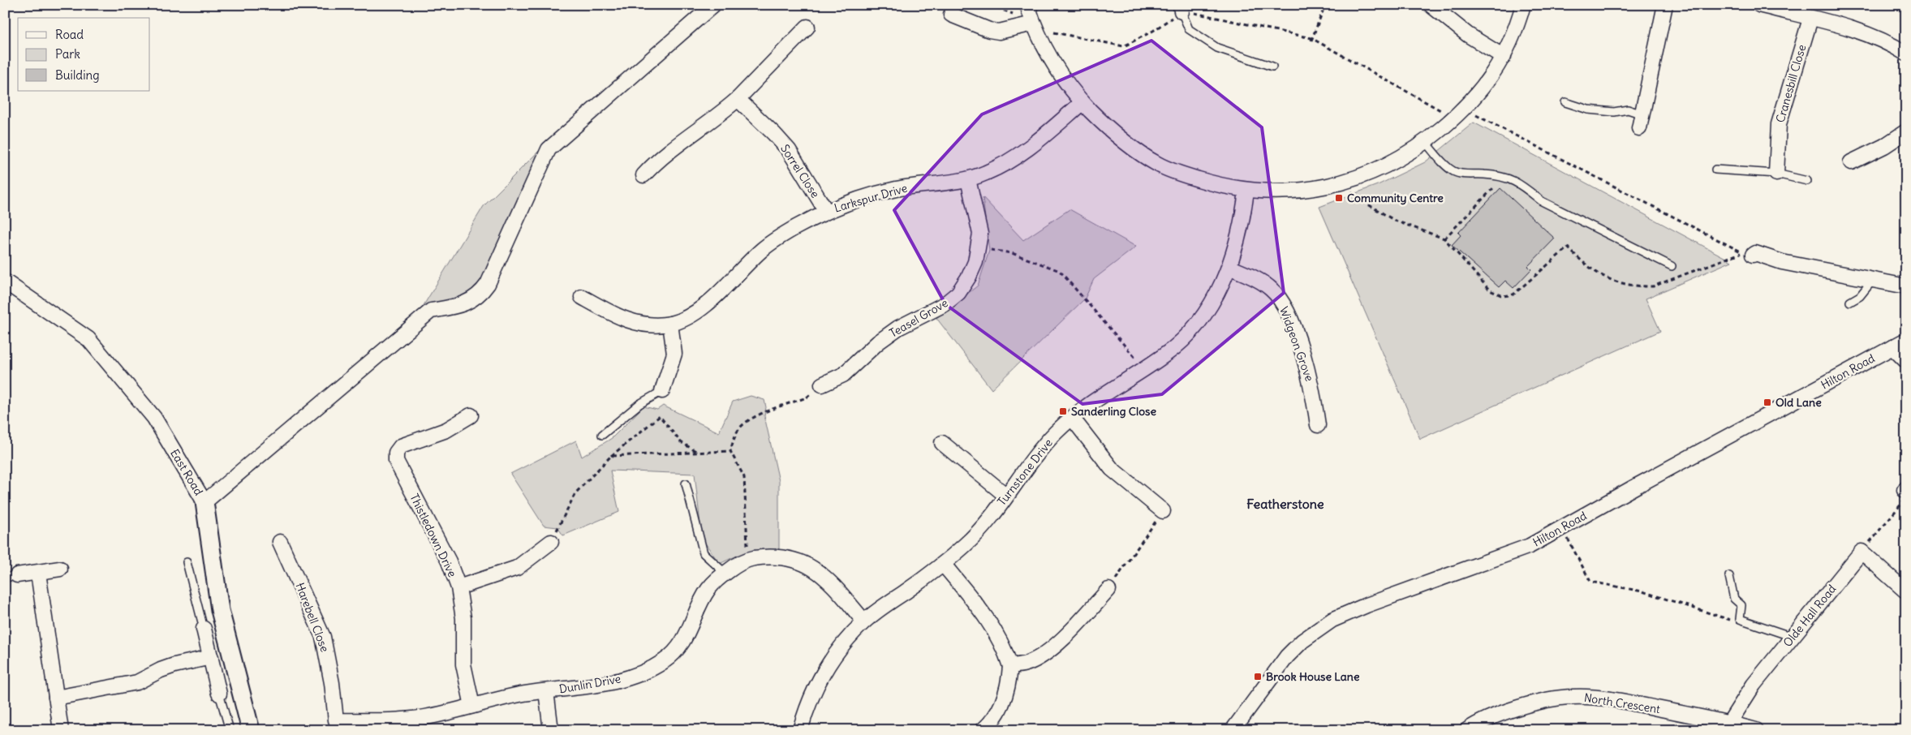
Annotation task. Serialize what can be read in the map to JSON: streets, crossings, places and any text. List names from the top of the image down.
{
  "streets": {
    "street": [
      "Cranesbill Close",
      "Sorrel Close",
      "Larkspur Drive",
      "Teasel Grove",
      "Widgeon Grove",
      "Hilton Road",
      "East Road",
      "Turnstone Drive",
      "Thistledown Drive",
      "Olde Hall Road",
      "Harebell Close",
      "Dunlin Drive",
      "North Crescent"
    ]
  },
  "crossings": [
    ["Sorrel Close", "Larkspur Drive"],
    ["Larkspur Drive", "Teasel Grove"],
    ["Widgeon Grove", "Turnstone Drive"],
    ["Turnstone Drive", "Dunlin Drive"],
    ["Thistledown Drive", "Dunlin Drive"],
    ["Olde Hall Road", "North Crescent"],
    ["Harebell Close", "Dunlin Drive"]
  ],
  "districts": ["Featherstone"],
  "places": {
    "transit": [
      "Community Centre",
      "Old Lane",
      "Sanderling Close",
      "Brook House Lane"
    ]
  },
  "legend": ["Road", "Park", "Building"]
}
